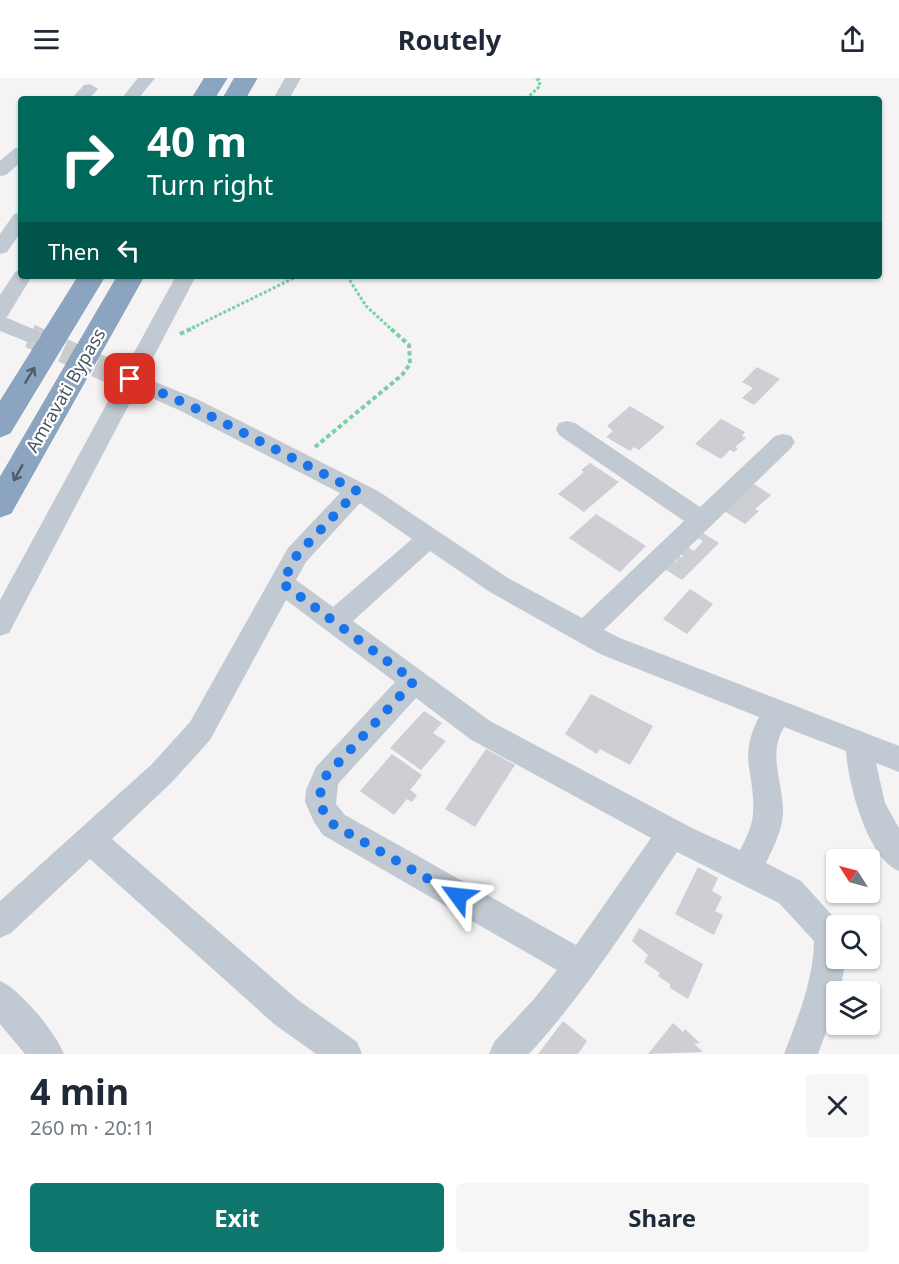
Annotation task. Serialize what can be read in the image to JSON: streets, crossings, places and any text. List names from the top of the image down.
{
  "streets": {
    "highway": ["Amravati Bypass"]
  },
  "north": "top left",
  "page": {
    "header": "Routely",
    "turn": ["40 m", "Turn right"],
    "then": "Then",
    "heading": ["4 min", "260 m · 20:11"],
    "buttons": ["Exit", "Share"]
  }
}
